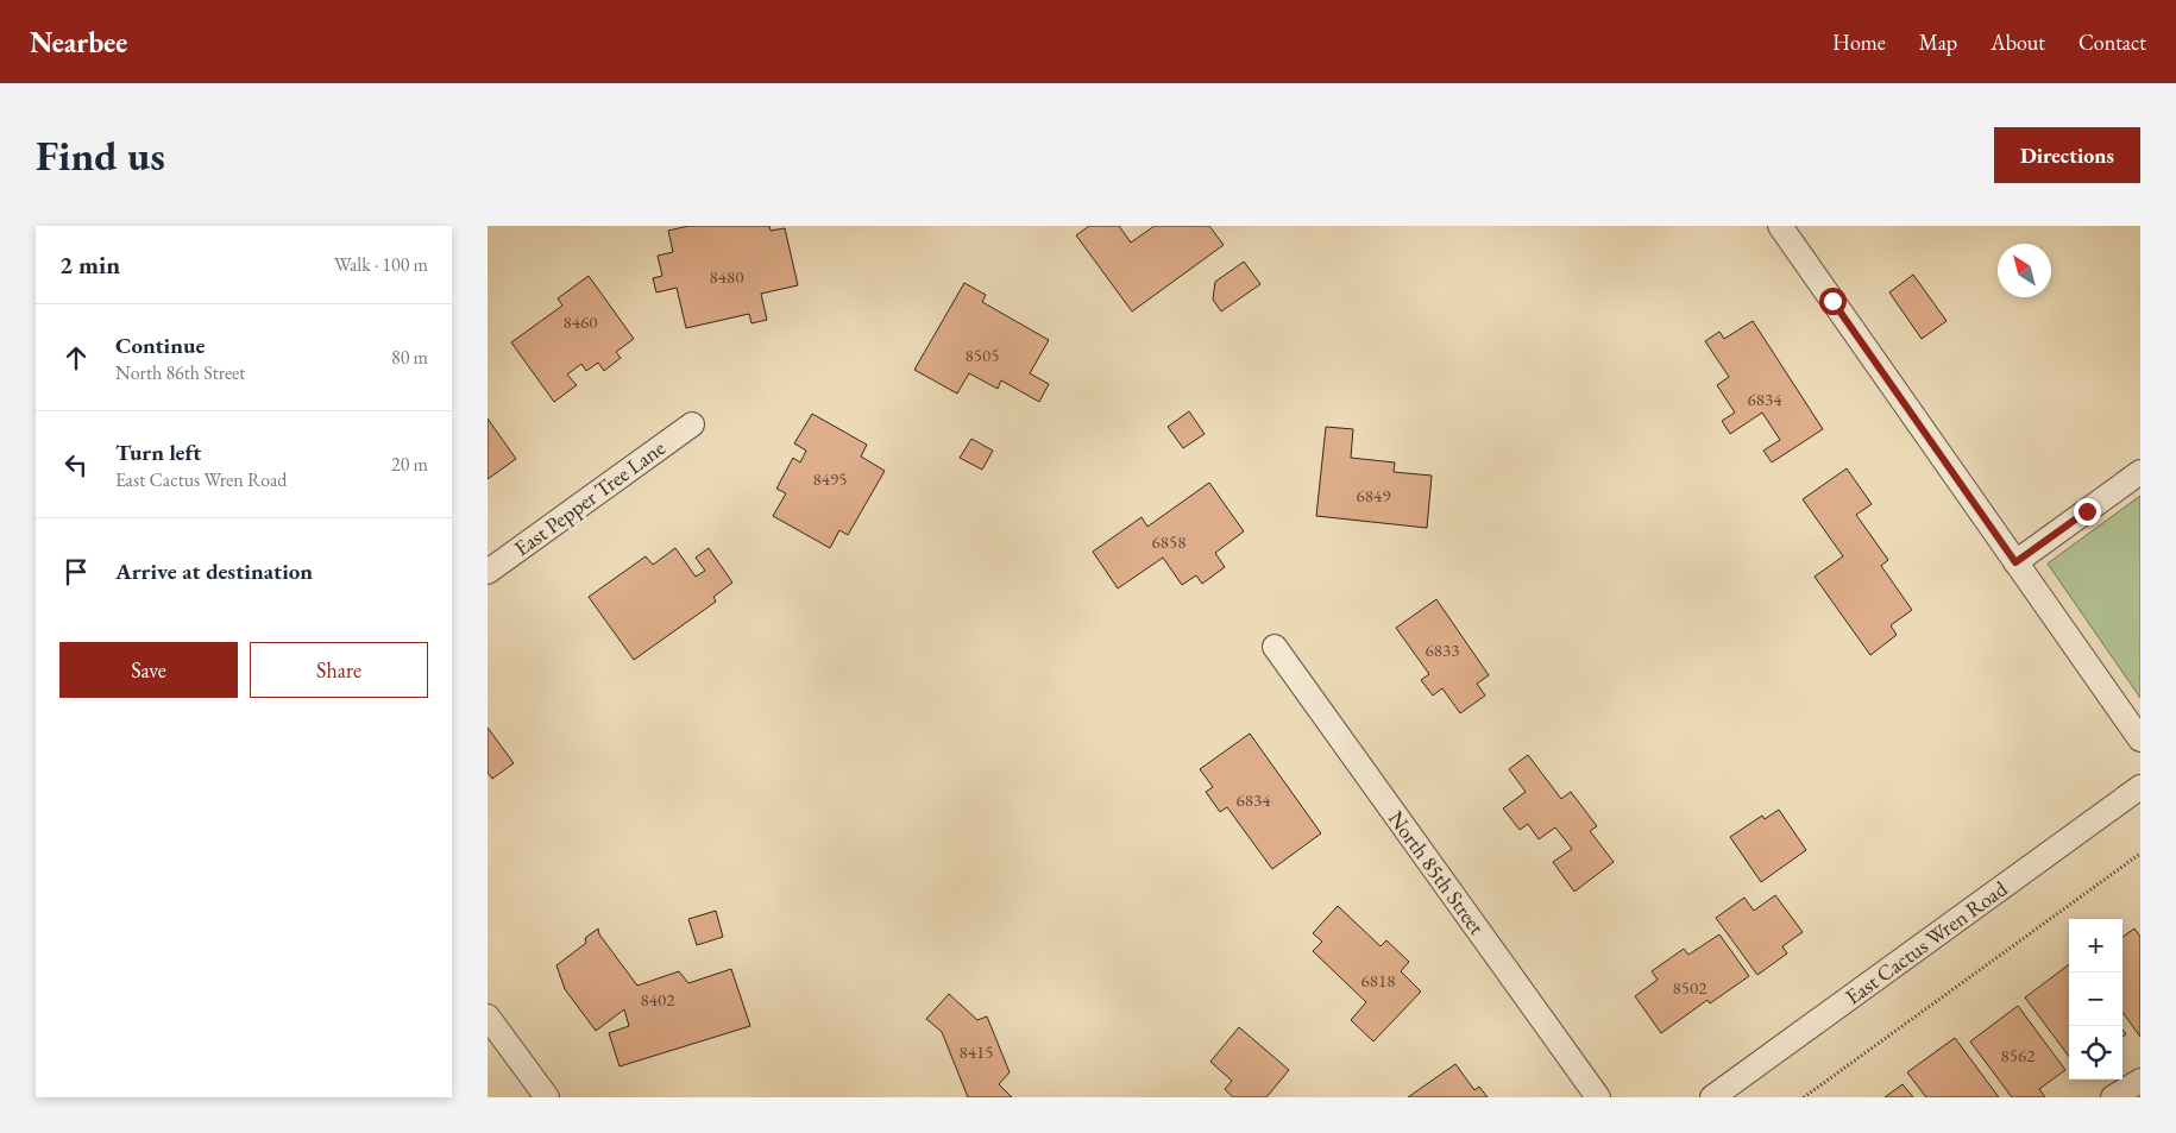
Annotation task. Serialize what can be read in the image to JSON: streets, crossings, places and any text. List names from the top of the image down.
{
  "streets": {
    "street": ["East Pepper Tree Lane", "North 85th Street", "East Cactus Wren Road"]
  },
  "house_numbers": [
    "8480",
    "8460",
    "8505",
    "6834",
    "8495",
    "6849",
    "6858",
    "6833",
    "6834",
    "6818",
    "8502",
    "8402",
    "8415",
    "8562"
  ],
  "north": "top left",
  "page": {
    "header": "Nearbee",
    "nav": [
      "Home",
      "Map",
      "About",
      "Contact"
    ],
    "buttons": [
      "Directions",
      ["Save", "Share"]
    ],
    "title": "Find us",
    "heading": ["2 min", "Walk · 100 m"],
    "list": [
      ["Continue", "North 86th Street", "80 m"],
      ["Turn left", "East Cactus Wren Road", "20 m"],
      "Arrive at destination"
    ],
    "map_buttons": ["+", "−"]
  }
}
